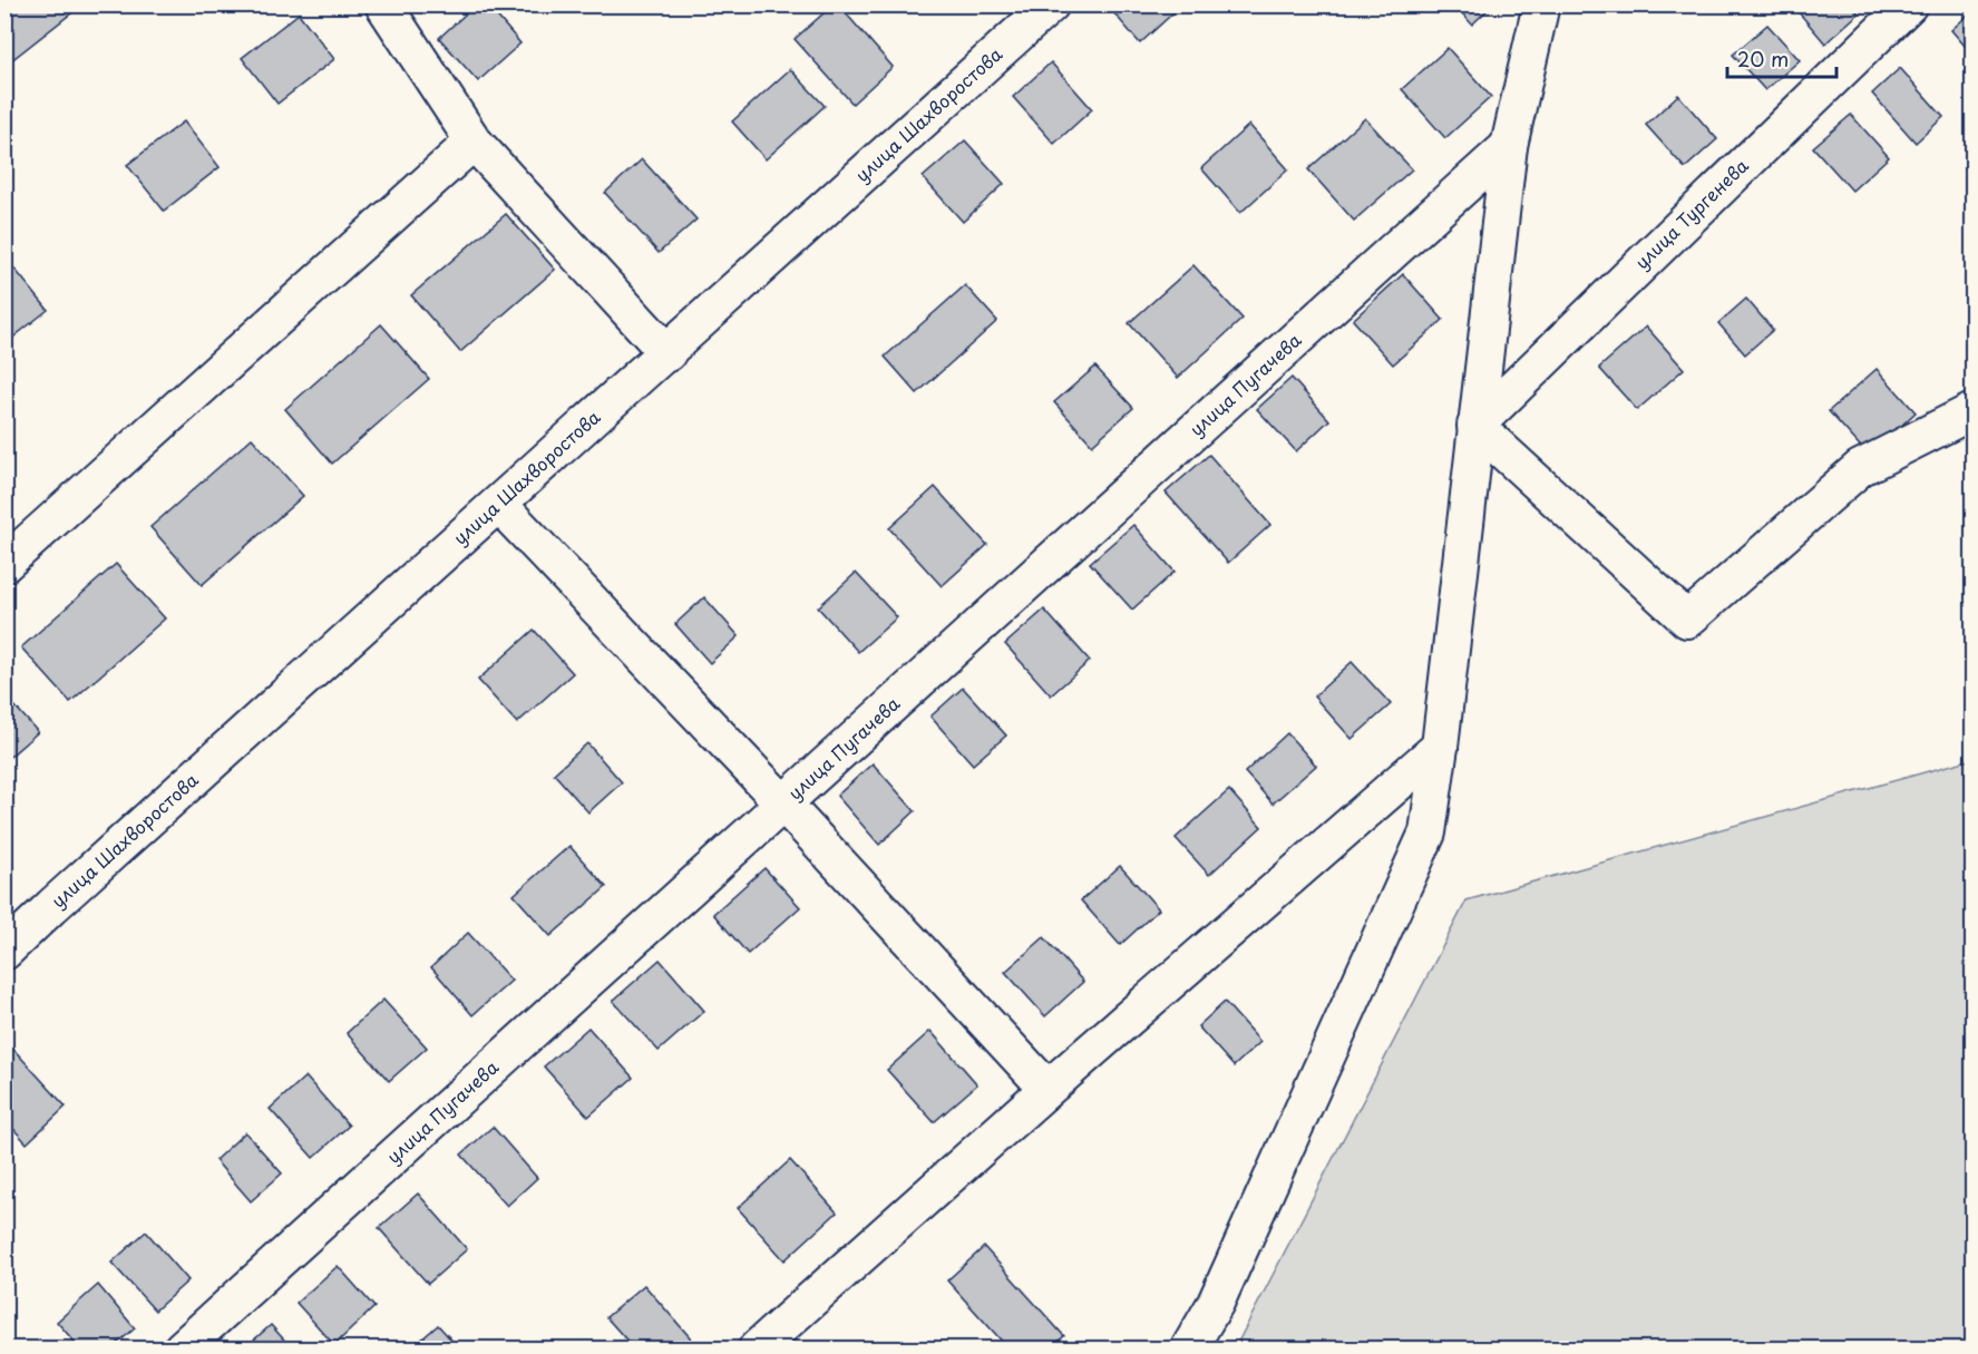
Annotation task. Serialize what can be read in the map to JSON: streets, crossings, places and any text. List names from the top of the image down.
{
  "streets": {
    "street": ["улица Шахворостова", "улица Тургенева", "улица Пугачева"]
  },
  "scale_bar": "20 m"
}
